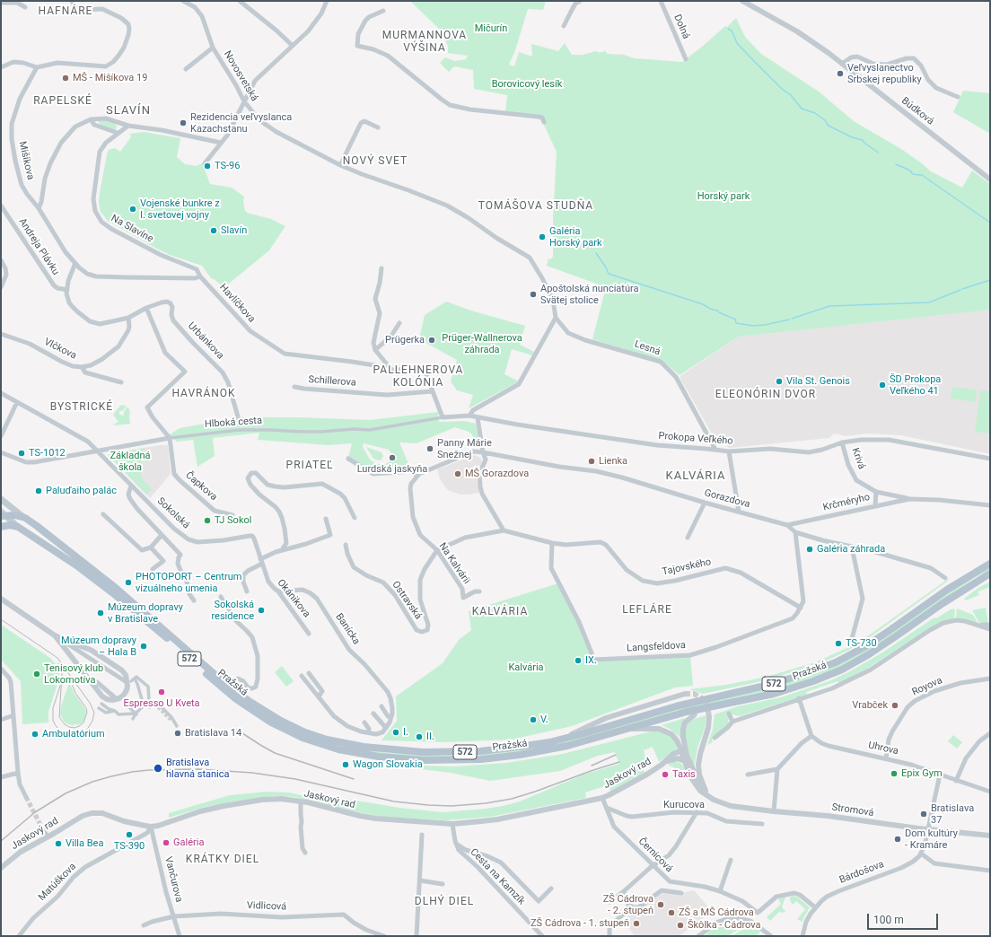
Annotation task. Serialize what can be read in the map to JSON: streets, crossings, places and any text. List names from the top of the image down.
{
  "streets": {
    "main road": ["572", "Pražská"],
    "street": [
      "Dolná",
      "Novosvetská",
      "Búdková",
      "Mišíkova",
      "Na Slavíne",
      "Andreja Plávku",
      "Havlíčkova",
      "Urbánkova",
      "Lesná",
      "Vlčkova",
      "Schillerova",
      "Hlboká cesta",
      "Prokopa Veľkého",
      "Krivá",
      "Čapkova",
      "Gorazdova",
      "Krčméryho",
      "Sokolská",
      "Na Kalvárii",
      "Tajovského",
      "Okánikova",
      "Ostravská",
      "Banícka",
      "Langsfeldova",
      "Royova",
      "Uhrova",
      "Jaskový rad",
      "Kurucova",
      "Stromová",
      "Černicová",
      "Bárdošova",
      "Cesta na Kamzík",
      "Vančurova",
      "Matúškova",
      "Vidlicová"
    ]
  },
  "crossings": [
    ["Novosvetská", "Lesná"],
    ["Na Slavíne", "Havlíčkova"],
    ["Havlíčkova", "Schillerova"],
    ["Havlíčkova", "Hlboká cesta"],
    ["Havlíčkova", "Prokopa Veľkého"],
    ["Lesná", "Prokopa Veľkého"],
    ["Hlboká cesta", "Prokopa Veľkého"],
    ["Hlboká cesta", "Čapkova"],
    ["Hlboká cesta", "Sokolská"],
    ["Prokopa Veľkého", "Krivá"],
    ["Krivá", "Krčméryho"],
    ["Gorazdova", "Krčméryho"],
    ["Gorazdova", "Na Kalvárii"],
    ["Sokolská", "Okánikova"],
    ["Na Kalvárii", "Tajovského"],
    ["Na Kalvárii", "Ostravská"],
    ["Tajovského", "Ostravská"],
    ["Tajovského", "Langsfeldova"],
    ["Okánikova", "Banícka"],
    ["Pražská", "Stromová"],
    ["Royova", "Uhrova"],
    ["Jaskový rad", "Stromová"],
    ["Jaskový rad", "Černicová"],
    ["Jaskový rad", "Cesta na Kamzík"],
    ["Jaskový rad", "Vančurova"],
    ["Jaskový rad", "Matúškova"],
    ["Kurucova", "Černicová"],
    ["Černicová", "Bárdošova"],
    ["Vančurova", "Matúškova"],
    ["Vančurova", "Vidlicová"]
  ],
  "districts": [
    "HAFNÁRE",
    "MURMANNOVA VÝŠINA",
    "RAPELSKÉ",
    "SLAVÍN",
    "NOVÝ SVET",
    "TOMÁŠOVA STUDŇA",
    "PALLEHNEROVA KOLÓNIA",
    "HAVRÁNOK",
    "ELEONÓRIN DVOR",
    "BYSTRICKÉ",
    "PRIATEĽ",
    "KALVÁRIA",
    "LEFLÁRE",
    "KALVÁRIA",
    "KRÁTKY DIEL",
    "DLHÝ DIEL"
  ],
  "parks": [
    "Mičurín",
    "Borovicový lesík",
    "Horský park",
    "Prüger-Wallnerova záhrada",
    "Základná škola",
    "Kalvária"
  ],
  "places": [
    "Veľvyslanectvo Srbskej republiky",
    "MŠ - Mišíkova 19",
    "Rezidencia veľvyslanca Kazachstanu",
    "TS-96",
    "Vojenské bunkre z I. svetovej vojny",
    "Slavín",
    "Galéria Horský park",
    "Apoštolská nunciatúra Svätej stolice",
    "Prügerka",
    "Vila St. Genois",
    "ŠD Prokopa Veľkého 41",
    "Panny Márie Snežnej",
    "TS-1012",
    "Lurdská jaskyňa",
    "Lienka",
    "MŠ Gorazdova",
    "Paluďaiho palác",
    "TJ Sokol",
    "Galéria záhrada",
    "PHOTOPORT – Centrum vizuálneho umenia",
    "Sokolská residence",
    "Múzeum dopravy v Bratislave",
    "TS-730",
    "Múzeum dopravy – Hala B",
    "IX.",
    "Tenisový klub Lokomotíva",
    "Espresso U Kveta",
    "Vrabček",
    "V.",
    "I.",
    "Bratislava 14",
    "Ambulatórium",
    "II.",
    "Wagon Slovakia",
    "Bratislava hlavná stanica",
    "Epix Gym",
    "Taxis",
    "Bratislava 37",
    "TS-390",
    "Dom kultúry - Kramáre",
    "Galéria",
    "Villa Bea",
    "ZŠ Cádrova - 2. stupeň",
    "ZŠ a MŠ Cádrova",
    "ZŠ Cádrova - 1. stupeň",
    "Škôlka - Cádrova"
  ],
  "scale_bar": "100 m"
}
